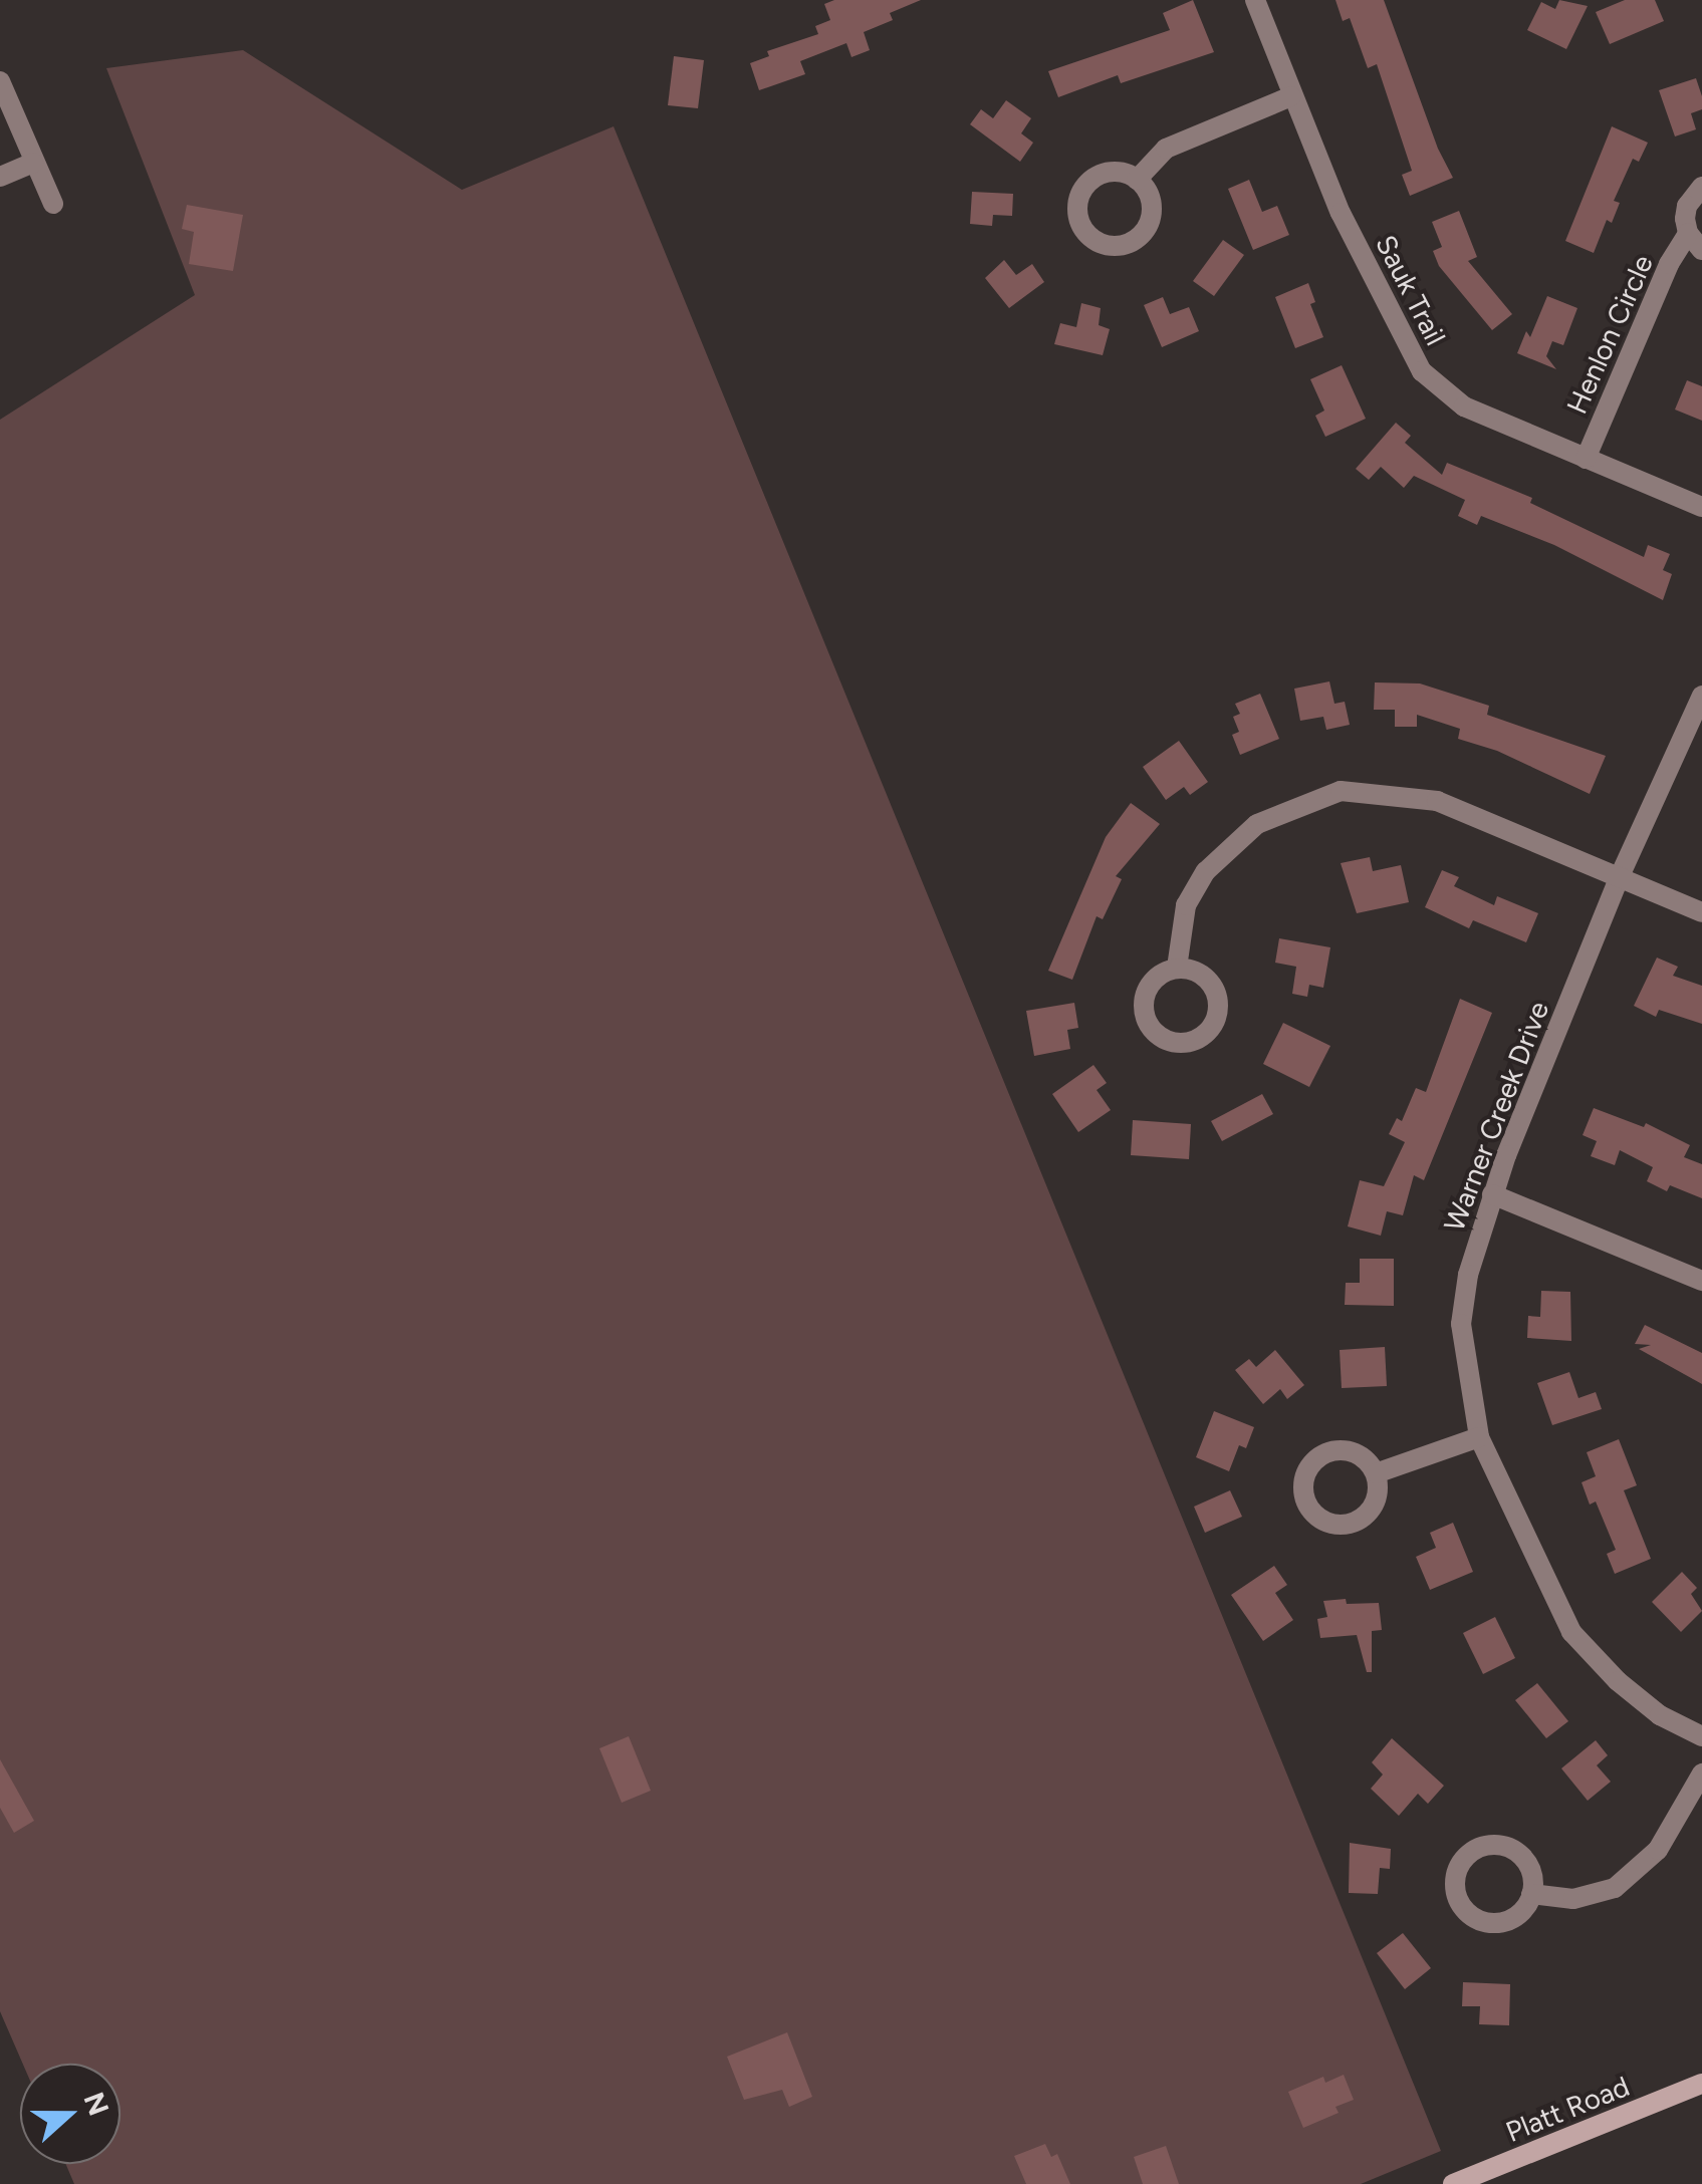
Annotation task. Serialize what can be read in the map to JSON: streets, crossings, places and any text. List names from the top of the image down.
{
  "streets": {
    "main road": ["Platt Road"],
    "street": ["Sauk Trail", "Henlon Circle", "Warner Creek Drive"]
  },
  "crossings": [
    ["Sauk Trail", "Henlon Circle"]
  ],
  "north": "right"
}
